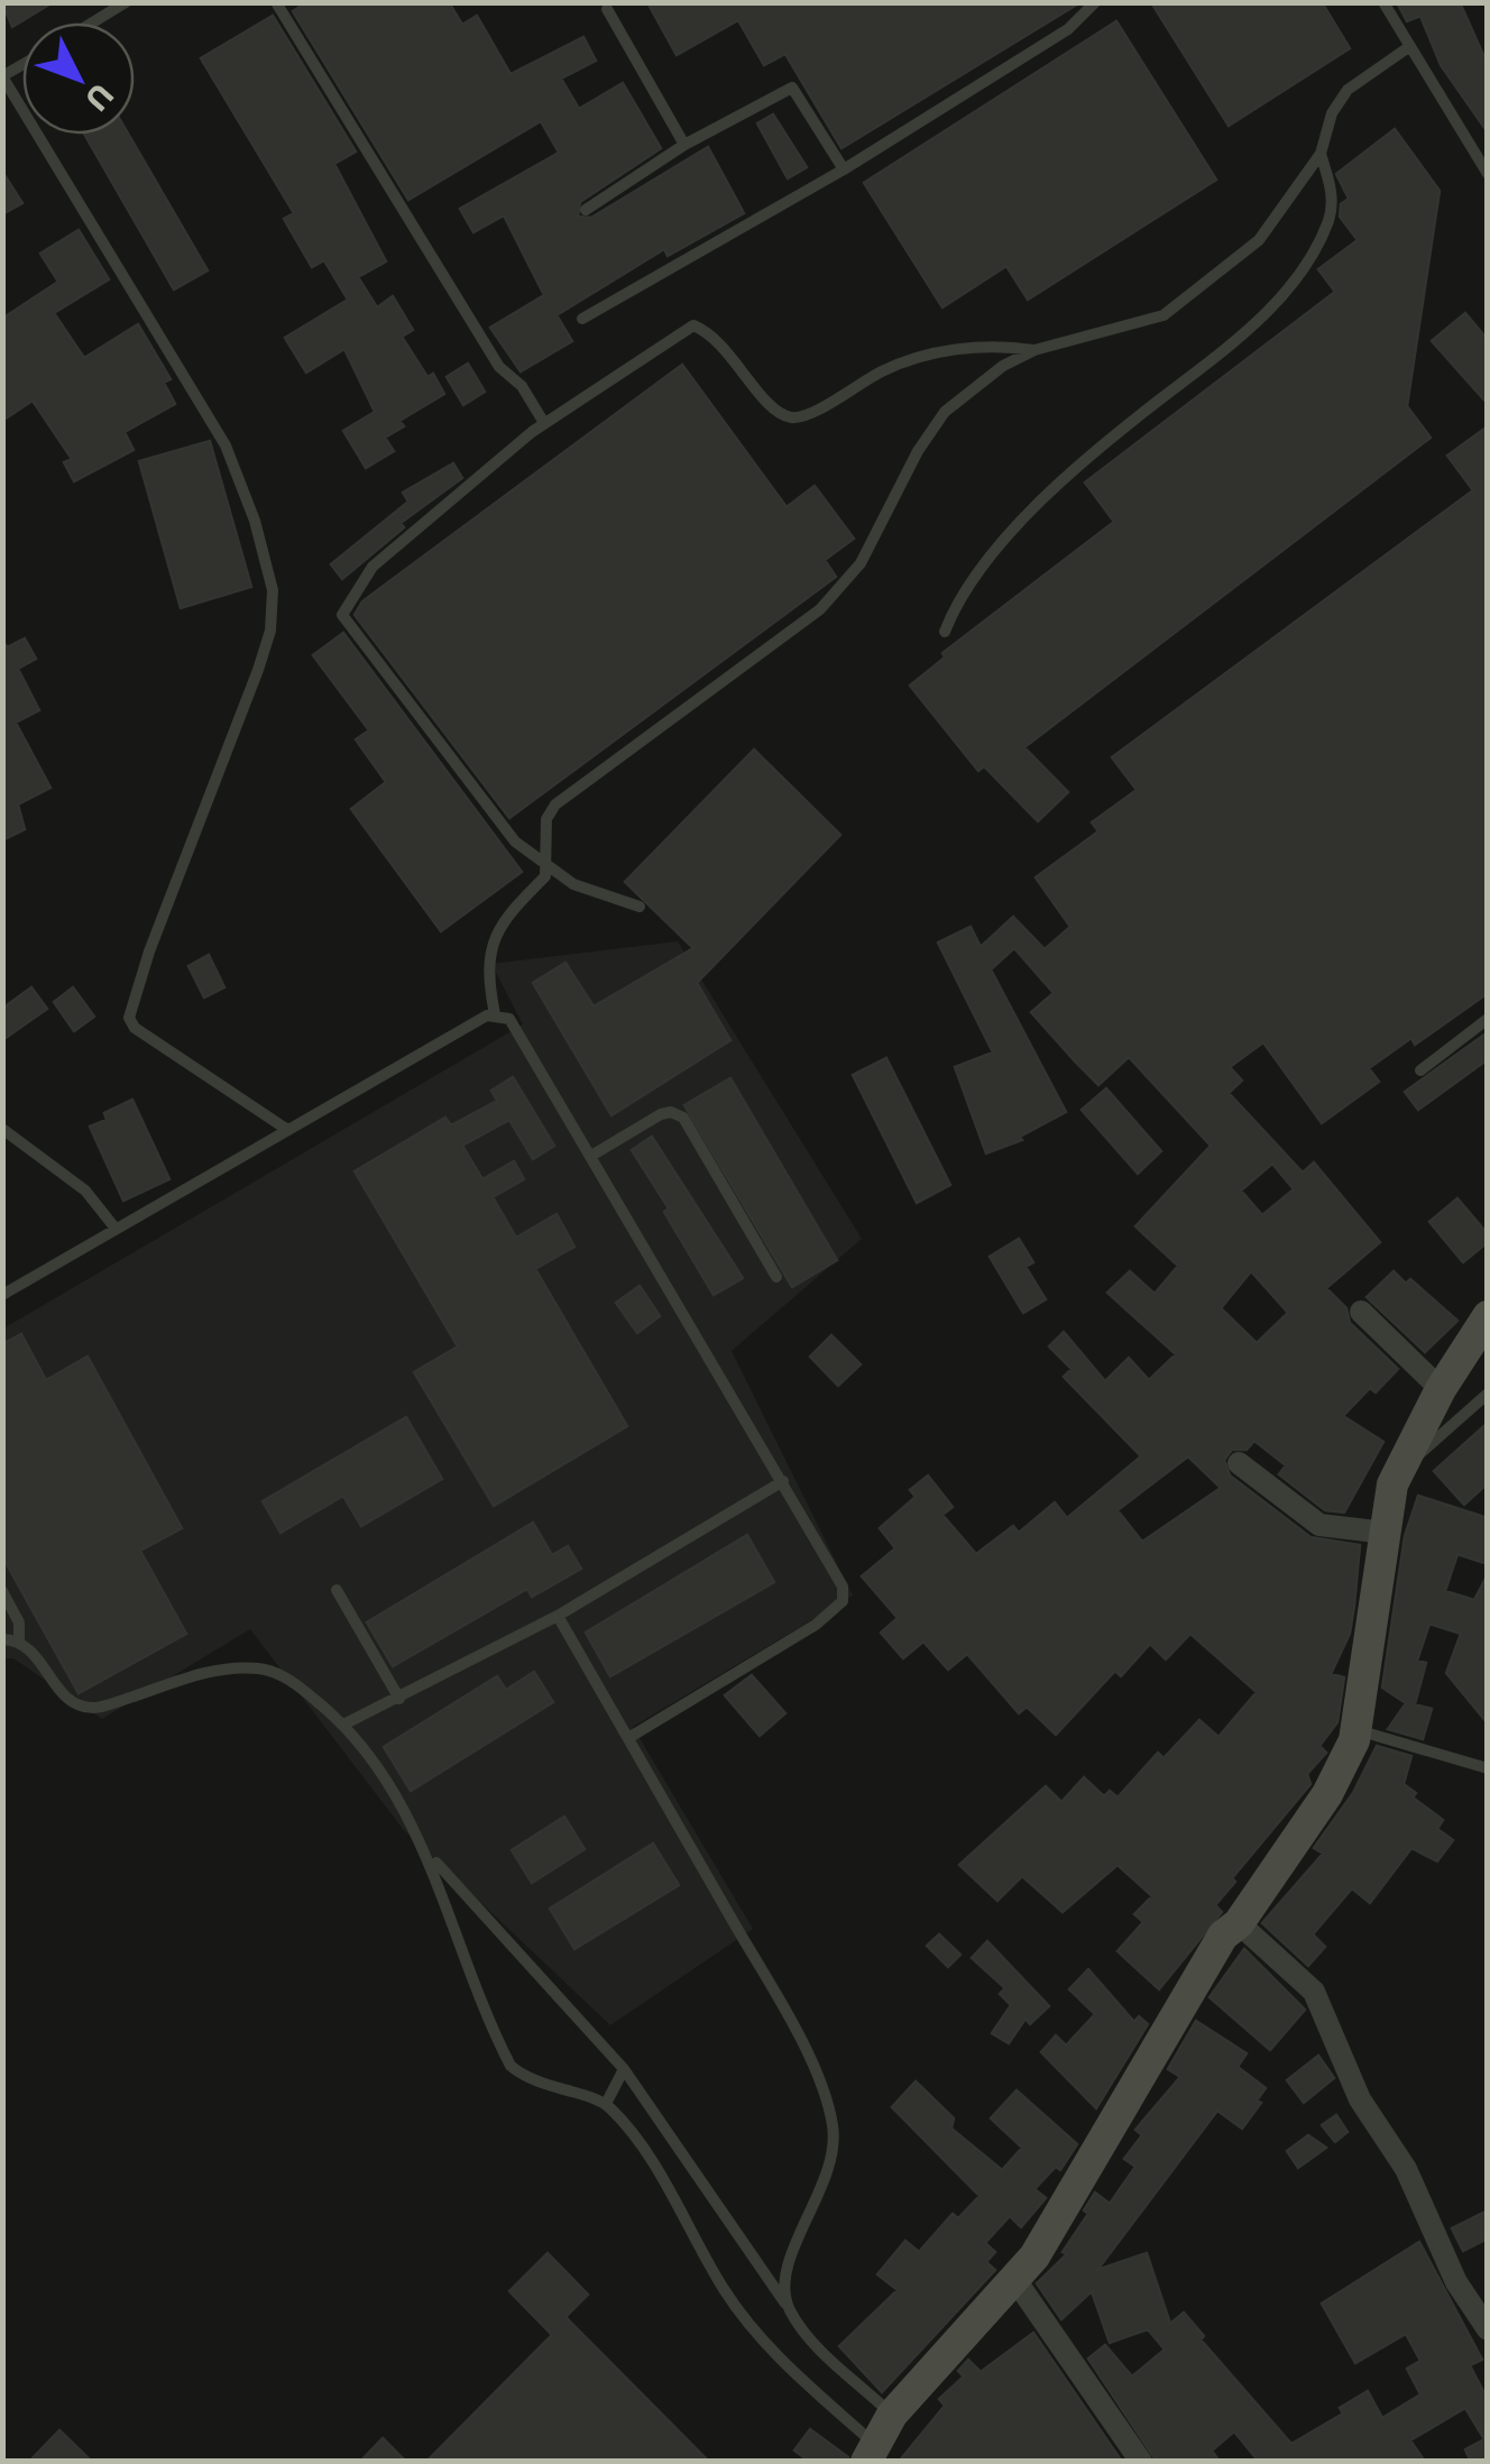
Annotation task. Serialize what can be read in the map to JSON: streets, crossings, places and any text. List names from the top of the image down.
{
  "north": "bottom right"
}
